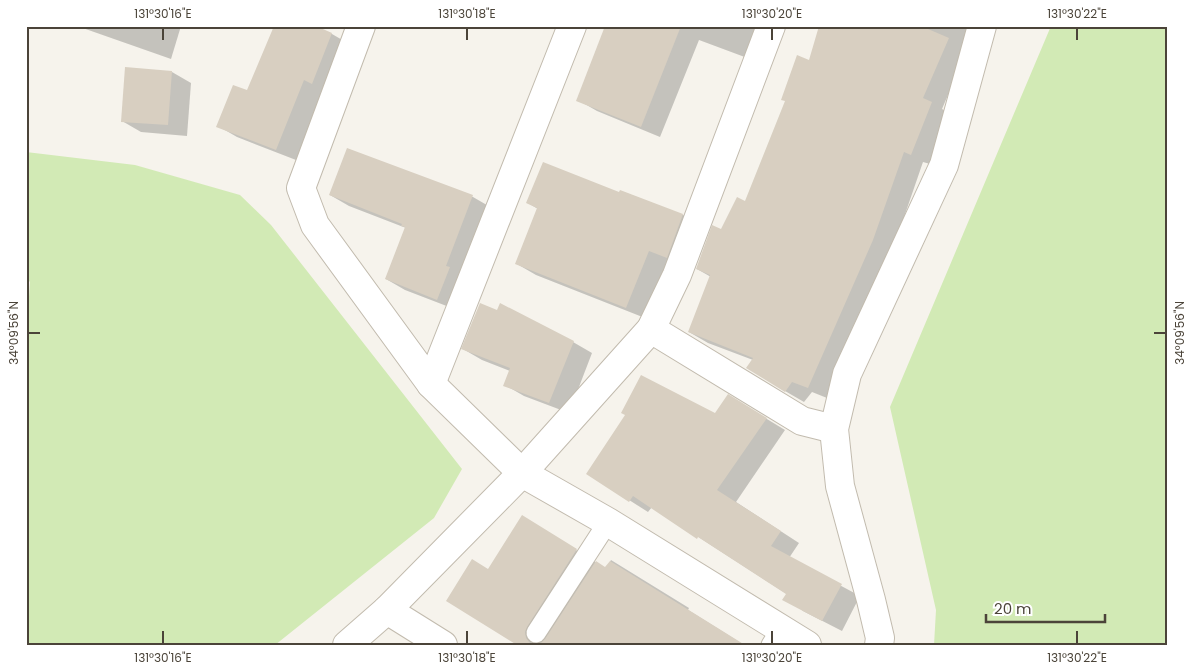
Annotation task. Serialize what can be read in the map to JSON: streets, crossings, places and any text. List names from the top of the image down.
{
  "scale_bar": "20 m",
  "coordinates": [
    "131°30'16\"E",
    "131°30'18\"E",
    "131°30'20\"E",
    "131°30'22\"E",
    "34°09'56\"N"
  ]
}
